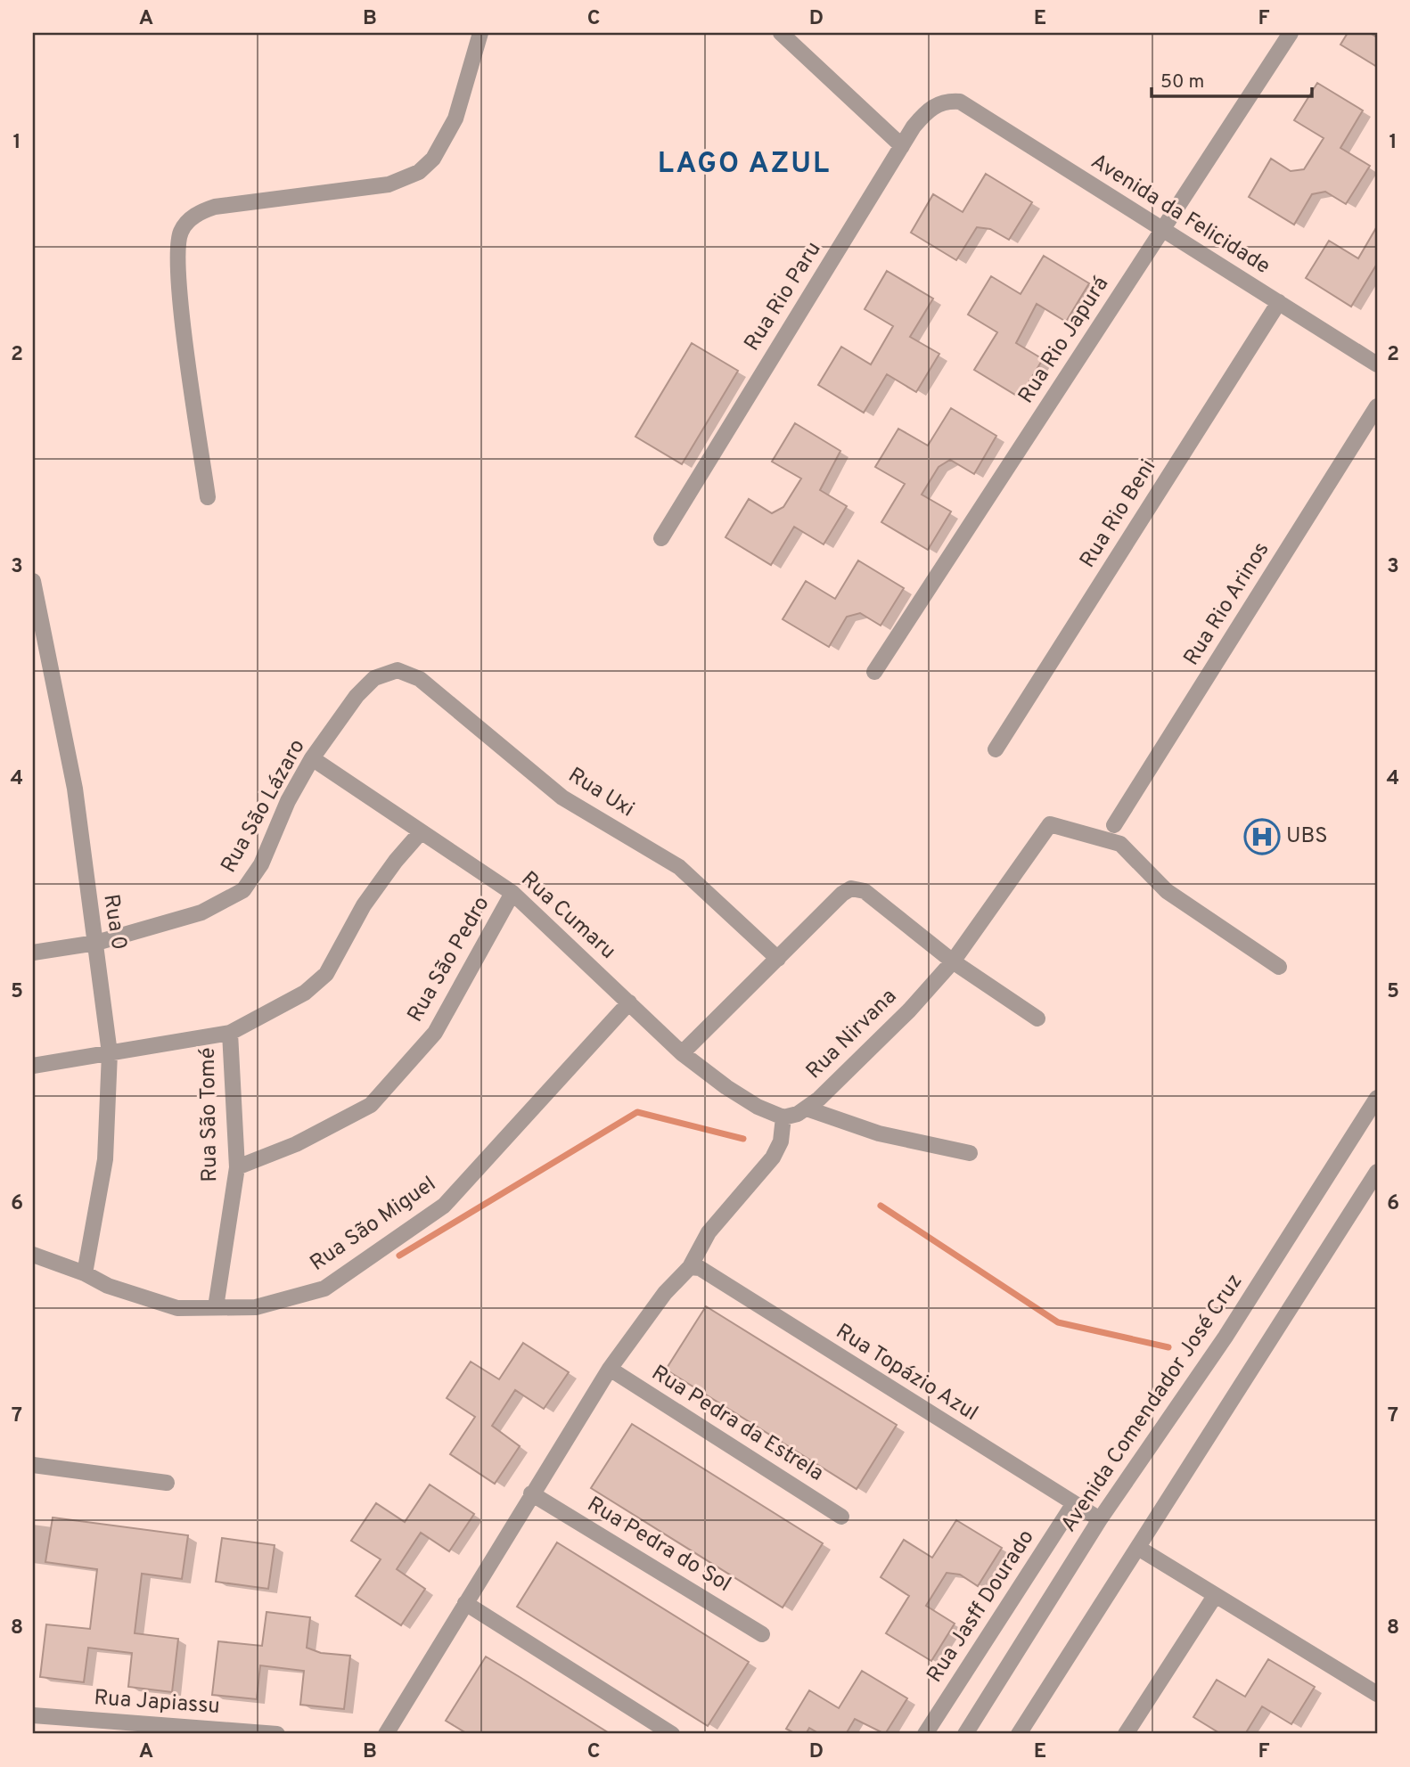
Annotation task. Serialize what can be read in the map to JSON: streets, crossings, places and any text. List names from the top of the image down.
{
  "streets": {
    "street": [
      "Avenida da Felicidade",
      "Rua Rio Paru",
      "Rua Rio Japurá",
      "Rua Rio Beni",
      "Rua Rio Arinos",
      "Rua Uxi",
      "Rua São Lázaro",
      "Rua Cumaru",
      "Rua 0",
      "Rua São Pedro",
      "Rua Nirvana",
      "Rua São Tomé",
      "Rua São Miguel",
      "Rua Topázio Azul",
      "Avenida Comendador José Cruz",
      "Rua Pedra da Estrela",
      "Rua Pedra do Sol",
      "Rua Jasff Dourado",
      "Rua Japiassu"
    ]
  },
  "crossings": [
    ["Avenida da Felicidade", "Rua Rio Paru"],
    ["Avenida da Felicidade", "Rua Rio Japurá"],
    ["Avenida da Felicidade", "Rua Rio Beni"],
    ["Rua Uxi", "Rua São Lázaro"],
    ["Rua São Lázaro", "Rua Cumaru"],
    ["Rua São Lázaro", "Rua 0"],
    ["Rua Cumaru", "Rua São Pedro"],
    ["Rua Cumaru", "Rua Nirvana"],
    ["Rua Cumaru", "Rua São Miguel"],
    ["Rua 0", "Rua São Miguel"],
    ["Rua São Pedro", "Rua São Tomé"],
    ["Rua São Tomé", "Rua São Miguel"],
    ["Rua Topázio Azul", "Avenida Comendador José Cruz"],
    ["Rua Topázio Azul", "Rua Jasff Dourado"]
  ],
  "districts": ["LAGO AZUL"],
  "places": {
    "hospital": ["UBS"]
  },
  "scale_bar": "50 m",
  "grid": {
    "columns": [
      "A",
      "B",
      "C",
      "D",
      "E",
      "F"
    ],
    "rows": [
      "1",
      "2",
      "3",
      "4",
      "5",
      "6",
      "7",
      "8"
    ]
  }
}
